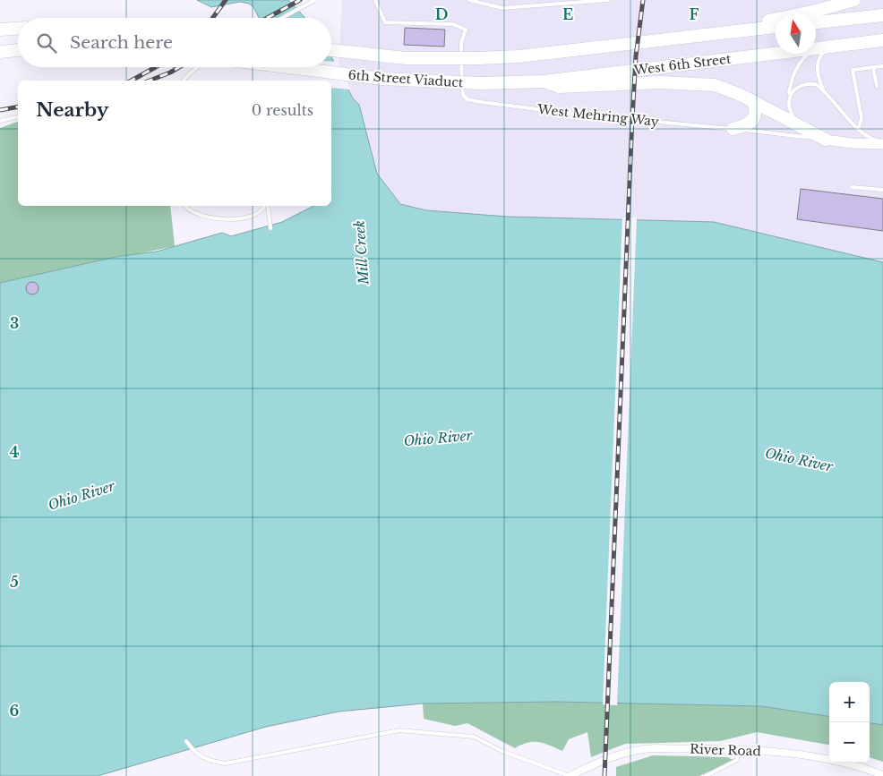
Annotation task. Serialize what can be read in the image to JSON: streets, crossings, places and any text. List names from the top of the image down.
{
  "streets": {
    "highway": ["West 6th Street", "6th Street Viaduct"],
    "main road": ["West Mehring Way"],
    "street": ["River Road"]
  },
  "crossings": [
    ["West 6th Street", "6th Street Viaduct"]
  ],
  "water": ["Mill Creek", "Ohio River"],
  "north": "top",
  "page": {
    "search": "Search here",
    "heading": ["Nearby", "0 results"],
    "map_buttons": ["+", "−"]
  },
  "grid": {
    "columns": ["D", "E", "F"],
    "rows": [
      "3",
      "4",
      "5",
      "6"
    ]
  }
}
